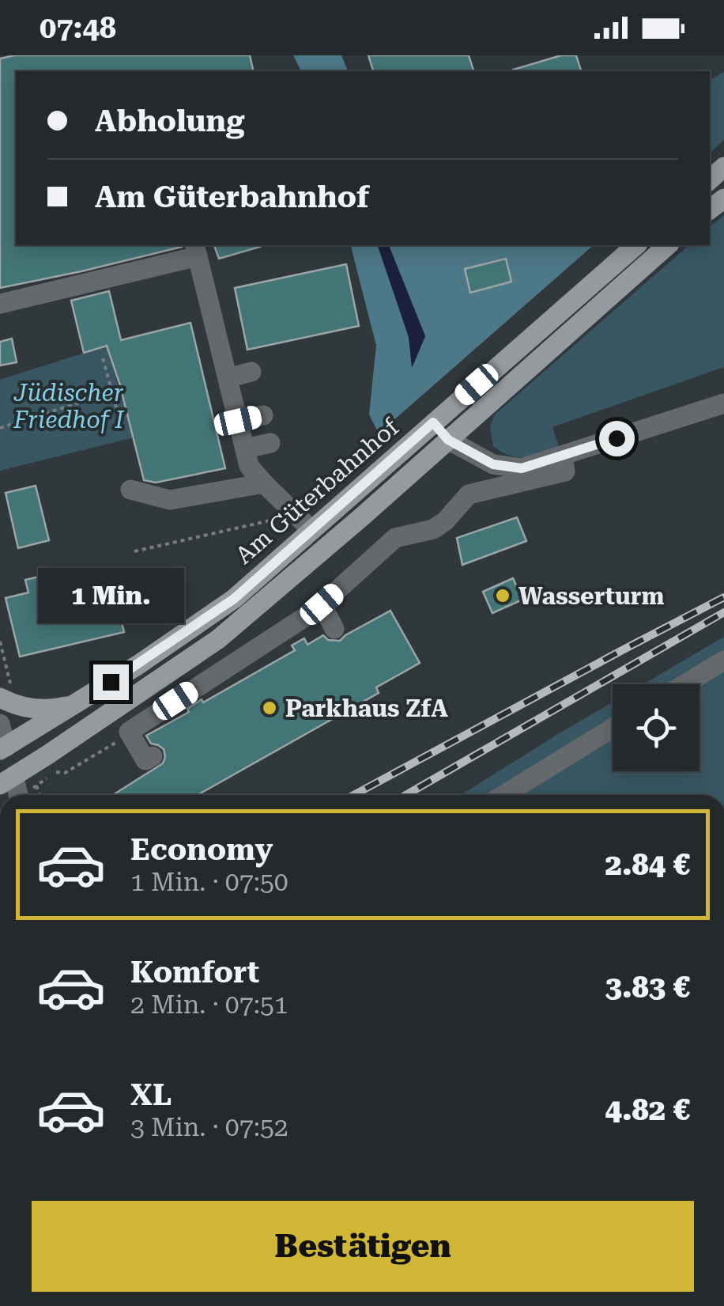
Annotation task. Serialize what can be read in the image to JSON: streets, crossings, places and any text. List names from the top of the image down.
{
  "streets": {
    "main road": ["Am Güterbahnhof"]
  },
  "parks": ["Jüdischer Friedhof I"],
  "places": ["Wasserturm", "Parkhaus ZfA"],
  "page": {
    "status": "07:48",
    "banner": ["Abholung", "Am Güterbahnhof"],
    "bubble": "1 Min.",
    "list": [
      {
        "name": "Economy",
        "note": "1 Min. · 07:50",
        "value": "2.84 €"
      },
      {
        "name": "Komfort",
        "note": "2 Min. · 07:51",
        "value": "3.83 €"
      },
      {
        "name": "XL",
        "note": "3 Min. · 07:52",
        "value": "4.82 €"
      }
    ],
    "buttons": "Bestätigen"
  }
}
